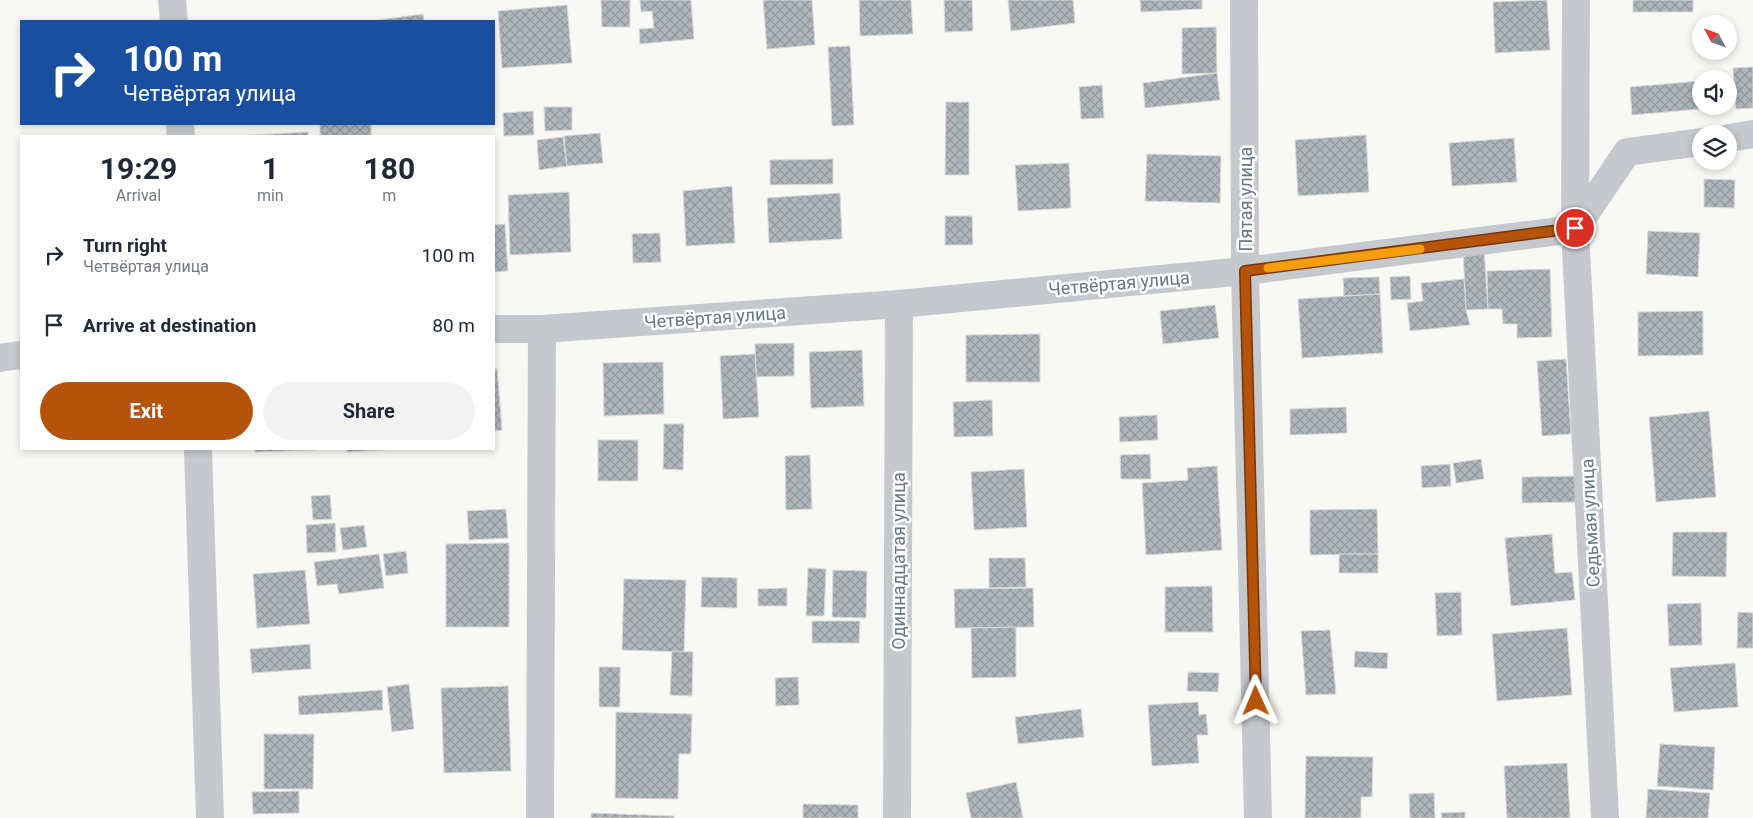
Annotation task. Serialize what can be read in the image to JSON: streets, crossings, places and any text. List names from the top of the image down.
{
  "streets": {
    "street": [
      "Пятая улица",
      "Четвёртая улица",
      "Седьмая улица",
      "Одиннадцатая улица"
    ]
  },
  "crossings": [
    ["Пятая улица", "Четвёртая улица"],
    ["Четвёртая улица", "Седьмая улица"],
    ["Четвёртая улица", "Одиннадцатая улица"]
  ],
  "north": "top left",
  "page": {
    "turn": ["100 m", "Четвёртая улица"],
    "eta": [
      "19:29",
      "Arrival",
      "1",
      "min",
      "180",
      "m"
    ],
    "list": [
      {
        "name": "Turn right",
        "note": "Четвёртая улица",
        "value": "100 m"
      },
      {
        "name": "Arrive at destination",
        "value": "80 m"
      }
    ],
    "buttons": ["Exit", "Share"]
  }
}
